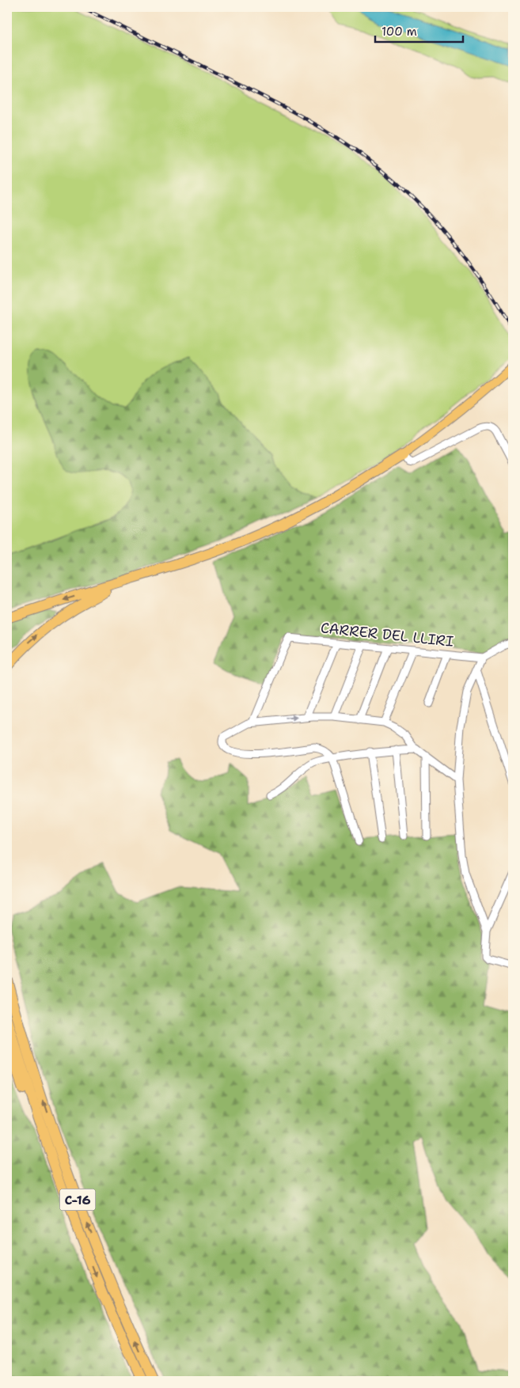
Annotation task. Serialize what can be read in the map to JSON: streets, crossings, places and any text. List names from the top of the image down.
{
  "streets": {
    "highway": ["C-16"],
    "street": ["CARRER DEL LLIRI"]
  },
  "scale_bar": "100 m"
}
